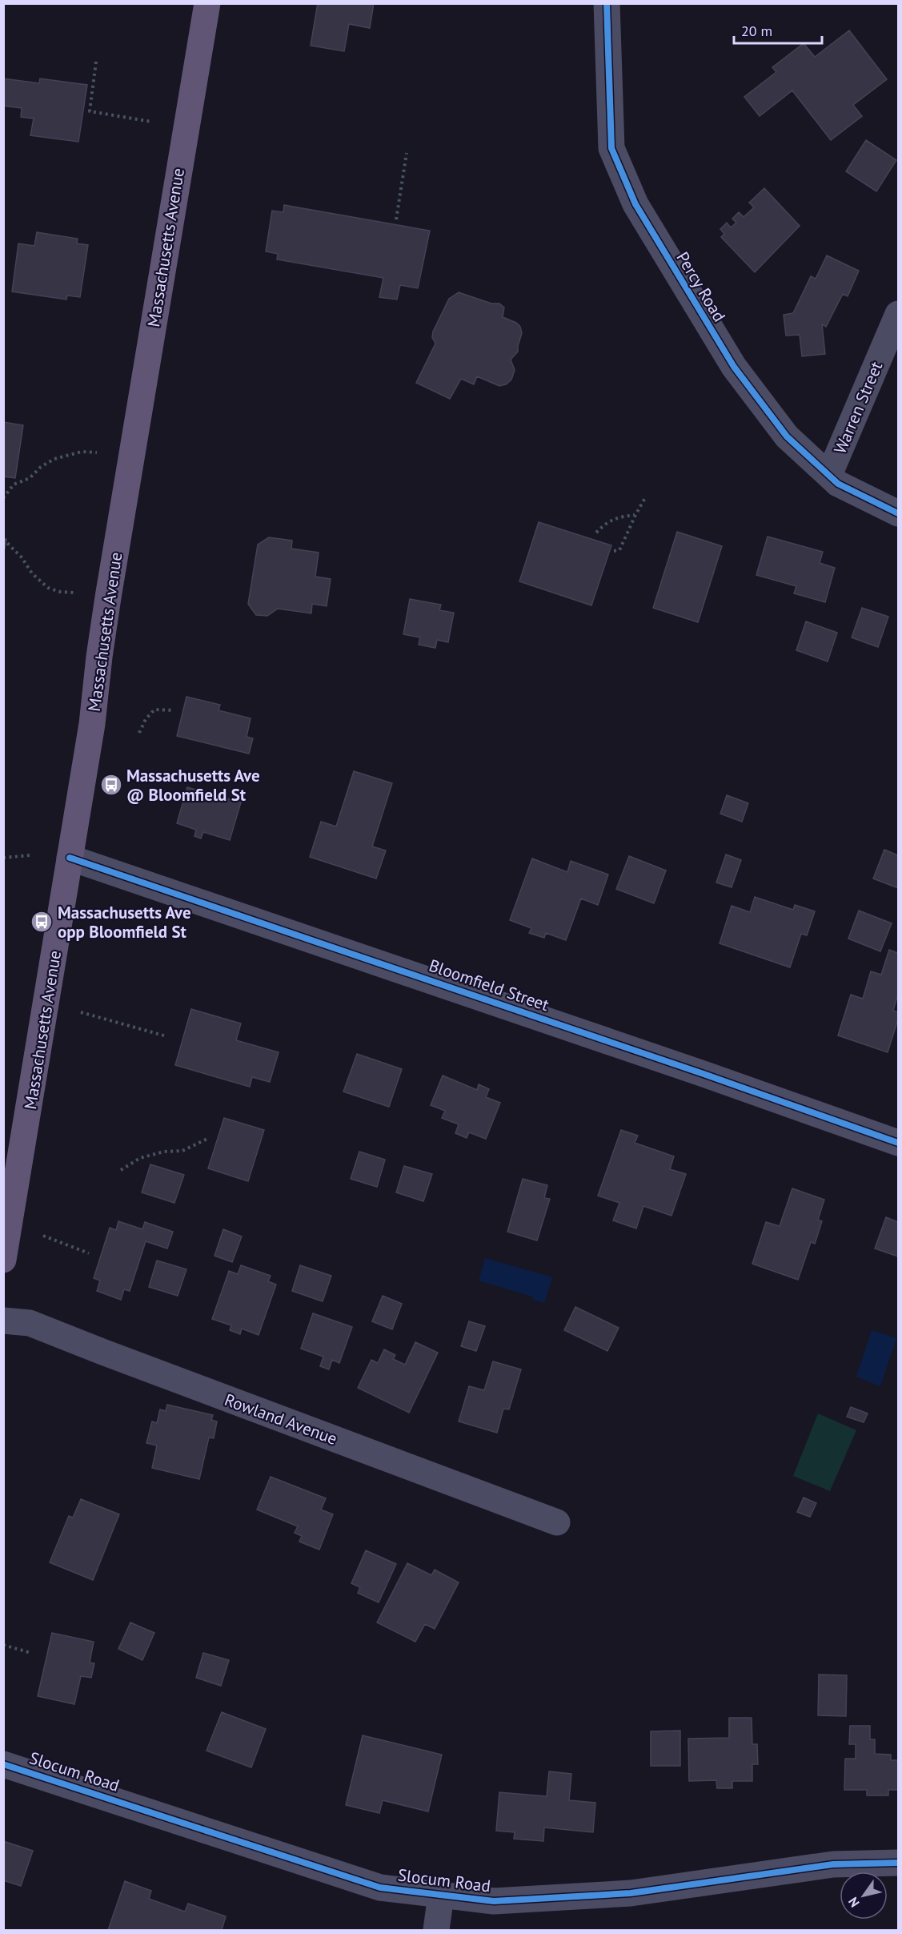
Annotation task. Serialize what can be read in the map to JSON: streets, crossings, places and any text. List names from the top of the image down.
{
  "streets": {
    "main road": ["Massachusetts Avenue"],
    "street": [
      "Percy Road",
      "Warren Street",
      "Bloomfield Street",
      "Rowland Avenue",
      "Slocum Road"
    ]
  },
  "crossings": [
    ["Massachusetts Avenue", "Bloomfield Street"],
    ["Percy Road", "Warren Street"]
  ],
  "places": {
    "bus stop": ["Massachusetts Ave @ Bloomfield St", "Massachusetts Ave opp Bloomfield St"]
  },
  "scale_bar": "20 m",
  "north": "bottom left"
}
